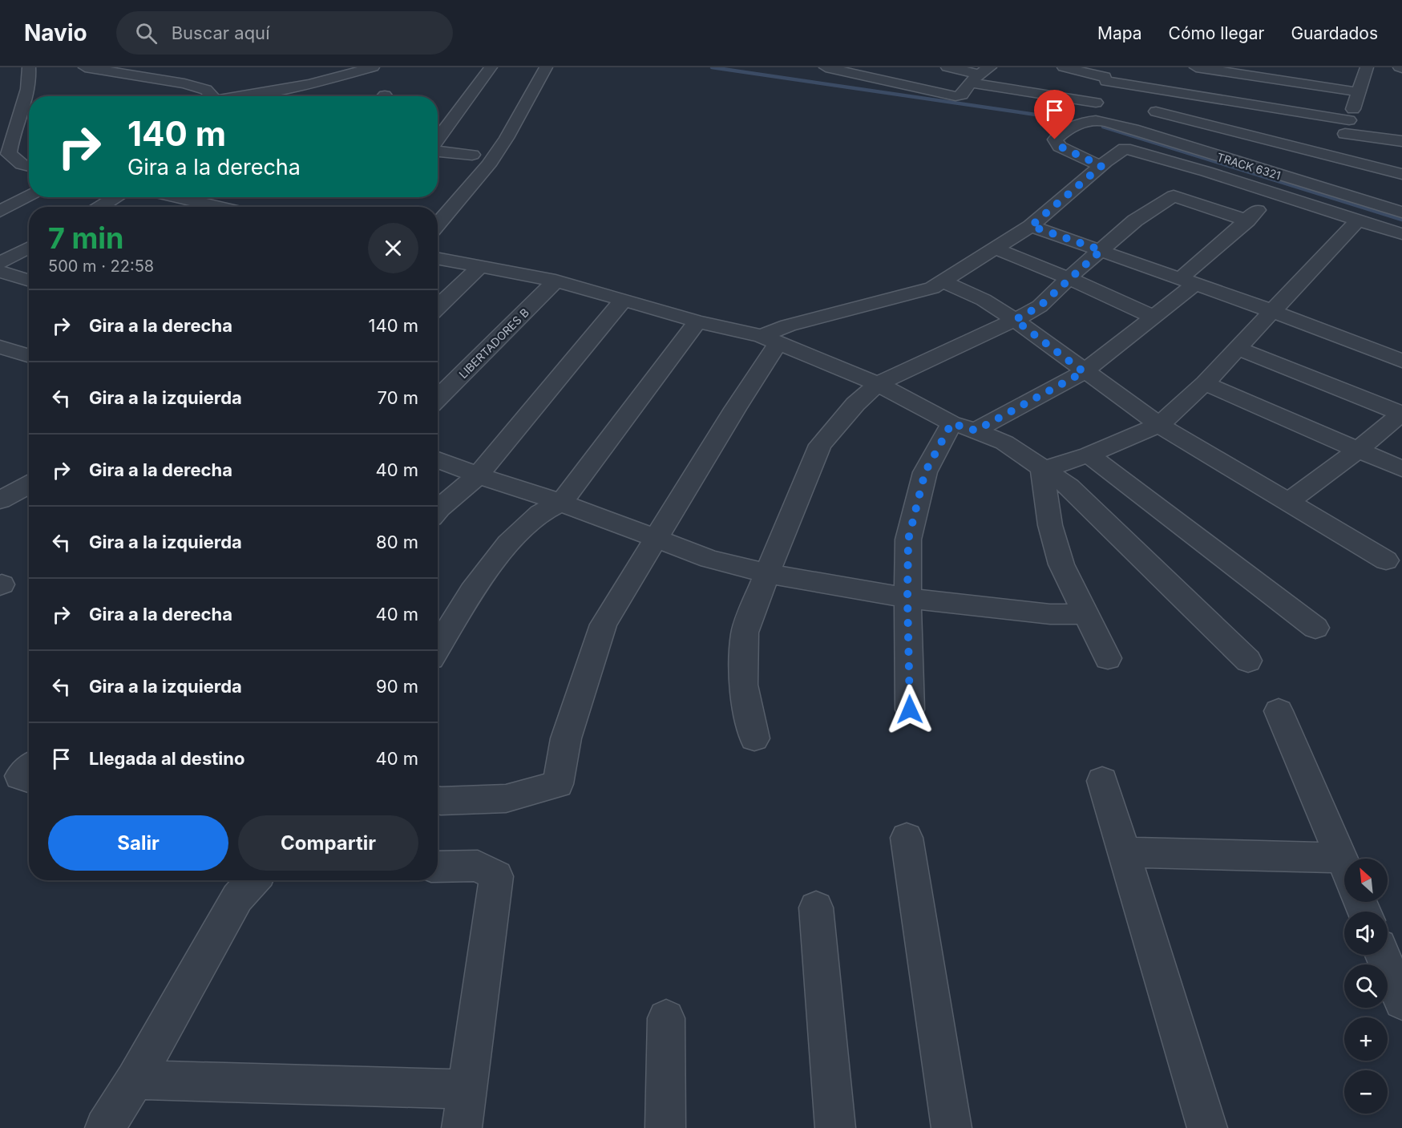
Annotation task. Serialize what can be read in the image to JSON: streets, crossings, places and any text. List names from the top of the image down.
{
  "streets": {
    "street": ["TRACK 6321", "LIBERTADORES B"]
  },
  "north": "top left",
  "page": {
    "header": "Navio",
    "search": "Buscar aquí",
    "nav": ["Mapa", "Cómo llegar", "Guardados"],
    "turn": ["140 m", "Gira a la derecha"],
    "heading": ["7 min", "500 m · 22:58"],
    "list": [
      {
        "name": "Gira a la derecha",
        "value": "140 m"
      },
      {
        "name": "Gira a la izquierda",
        "value": "70 m"
      },
      {
        "name": "Gira a la derecha",
        "value": "40 m"
      },
      {
        "name": "Gira a la izquierda",
        "value": "80 m"
      },
      {
        "name": "Gira a la derecha",
        "value": "40 m"
      },
      {
        "name": "Gira a la izquierda",
        "value": "90 m"
      },
      {
        "name": "Llegada al destino",
        "value": "40 m"
      }
    ],
    "buttons": ["Salir", "Compartir"],
    "map_buttons": ["+", "−"]
  }
}
